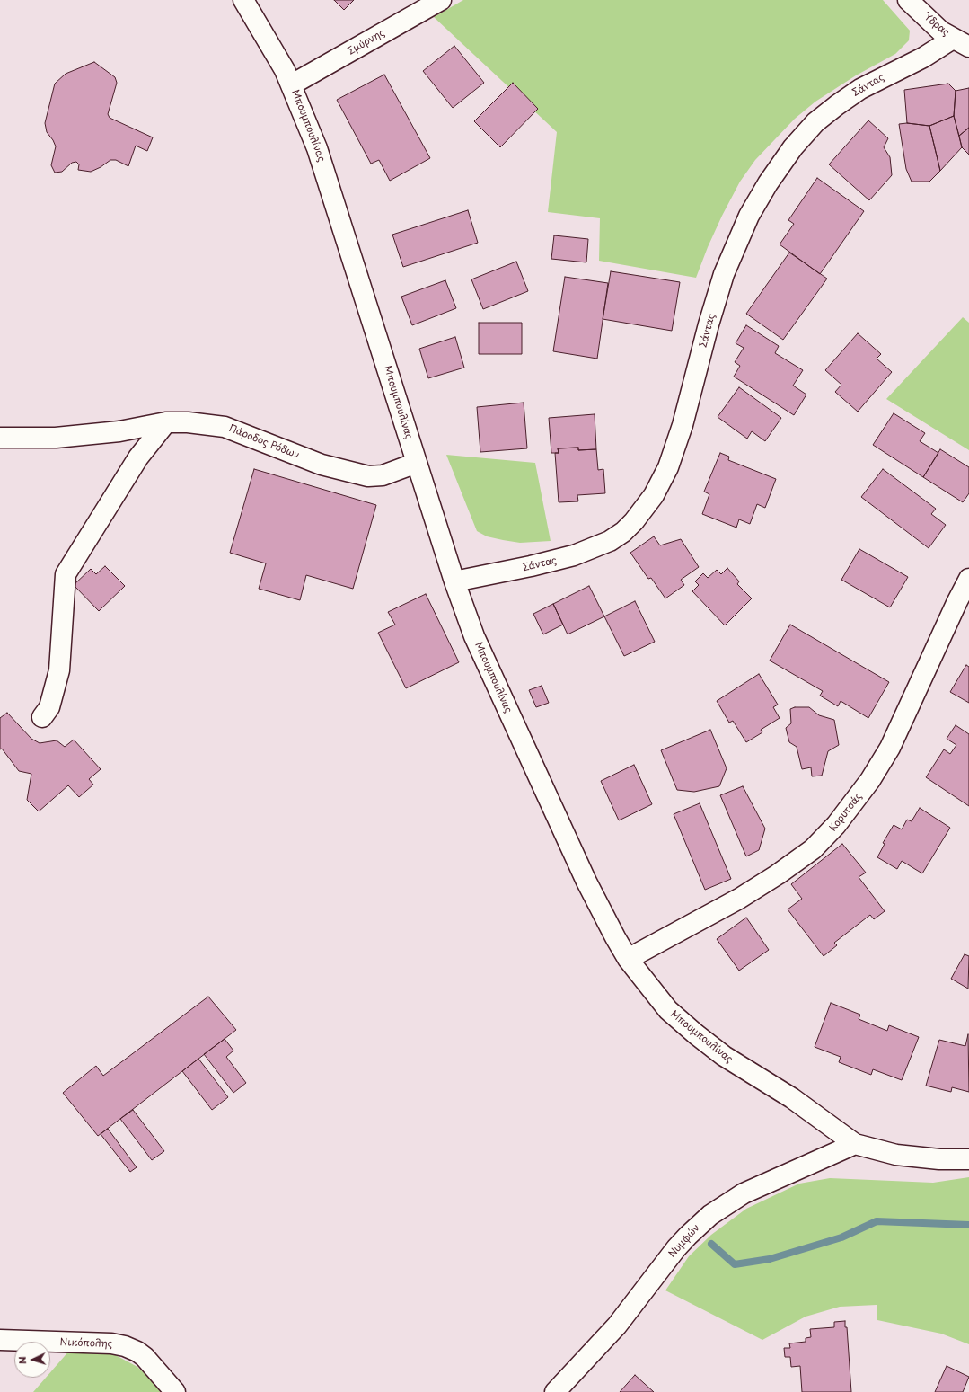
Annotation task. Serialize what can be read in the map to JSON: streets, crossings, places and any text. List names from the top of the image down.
{
  "streets": {
    "street": [
      "Ύδρας",
      "Σμύρνης",
      "Σάντας",
      "Μπουμπουλίνας",
      "Πάροδος Ρόδων",
      "Κορυτσάς",
      "Νυμφών",
      "Νικόπολης"
    ]
  },
  "crossings": [
    ["Ύδρας", "Σάντας"],
    ["Σμύρνης", "Μπουμπουλίνας"],
    ["Σάντας", "Μπουμπουλίνας"],
    ["Μπουμπουλίνας", "Πάροδος Ρόδων"],
    ["Μπουμπουλίνας", "Κορυτσάς"],
    ["Μπουμπουλίνας", "Νυμφών"]
  ],
  "north": "left"
}
